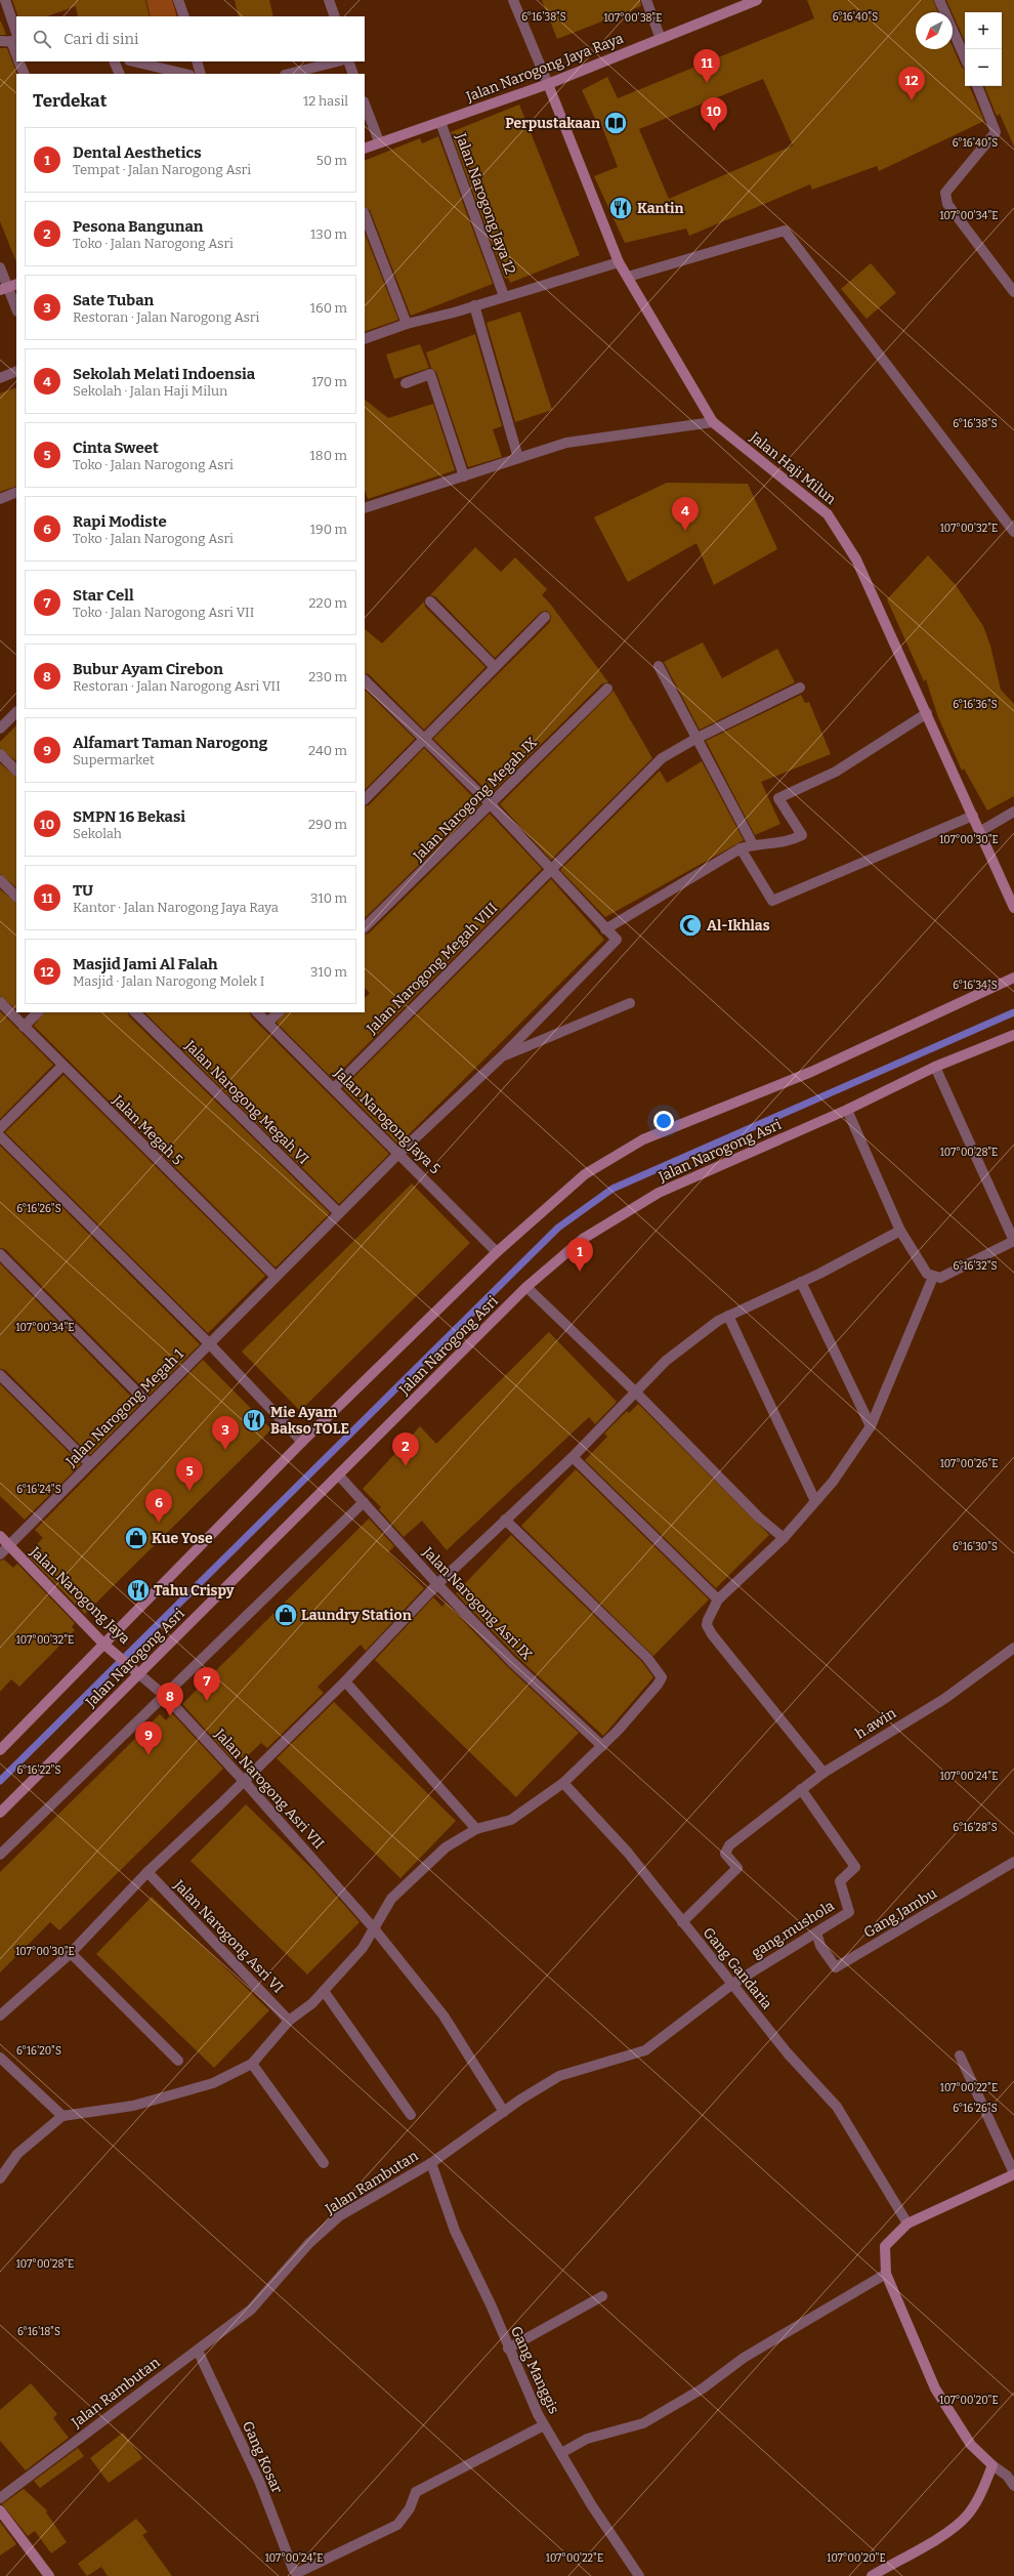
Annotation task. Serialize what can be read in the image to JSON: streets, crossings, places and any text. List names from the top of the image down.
{
  "streets": {
    "street": [
      "Jalan Narogong Jaya Raya",
      "Jalan Narogong Jaya 12",
      "Jalan Haji Milun",
      "Jalan Narogong Megah IX",
      "Jalan Narogong Megah VIII",
      "Jalan Narogong Megah VI",
      "Jalan Narogong Jaya 5",
      "Jalan Megah 5",
      "Jalan Narogong Asri",
      "Jalan Narogong Megah 1",
      "Jalan Narogong Jaya",
      "Jalan Narogong Asri IX",
      "h.awin",
      "Jalan Narogong Asri VII",
      "Gang.Jambu",
      "gang.mushola",
      "Jalan Narogong Asri VI",
      "Gang Gandaria",
      "Jalan Rambutan",
      "Gang Manggis",
      "Gang Kosar"
    ]
  },
  "crossings": [
    ["Jalan Narogong Jaya Raya", "Jalan Narogong Jaya 12"],
    ["Jalan Narogong Jaya Raya", "Jalan Haji Milun"],
    ["Jalan Narogong Megah VIII", "Jalan Narogong Jaya 5"],
    ["Jalan Narogong Megah VI", "Jalan Narogong Megah 1"],
    ["Jalan Narogong Jaya 5", "Jalan Narogong Megah 1"],
    ["Jalan Megah 5", "Jalan Narogong Megah 1"],
    ["Jalan Narogong Asri", "Jalan Narogong Jaya"],
    ["Jalan Narogong Asri", "Jalan Narogong Asri IX"],
    ["Jalan Narogong Asri", "Jalan Narogong Asri VII"],
    ["Jalan Narogong Megah 1", "Jalan Narogong Jaya"],
    ["Jalan Narogong Jaya", "Jalan Narogong Asri VII"],
    ["h.awin", "gang.mushola"],
    ["h.awin", "Gang Gandaria"],
    ["Jalan Narogong Asri VII", "Jalan Rambutan"],
    ["Gang.Jambu", "gang.mushola"],
    ["gang.mushola", "Gang Gandaria"],
    ["gang.mushola", "Jalan Rambutan"],
    ["Gang Gandaria", "Jalan Rambutan"],
    ["Jalan Rambutan", "Gang Manggis"],
    ["Jalan Rambutan", "Gang Kosar"]
  ],
  "places": {
    "library": ["Perpustakaan"],
    "restaurant": ["Kantin", "Mie Ayam Bakso TOLE", "Tahu Crispy"],
    "mosque": ["Al-Ikhlas"],
    "shop": ["Kue Yose", "Laundry Station"]
  },
  "north": "bottom left",
  "page": {
    "map_buttons": ["+", "−"],
    "search": "Cari di sini",
    "pins": [
      "11",
      "12",
      "10",
      "4",
      "1",
      "3",
      "2",
      "5",
      "6",
      "7",
      "8",
      "9"
    ],
    "heading": ["Terdekat", "12 hasil"],
    "list": [
      {
        "mark": "1",
        "name": "Dental Aesthetics",
        "note": "Tempat · Jalan Narogong Asri",
        "value": "50 m"
      },
      {
        "mark": "2",
        "name": "Pesona Bangunan",
        "note": "Toko · Jalan Narogong Asri",
        "value": "130 m"
      },
      {
        "mark": "3",
        "name": "Sate Tuban",
        "note": "Restoran · Jalan Narogong Asri",
        "value": "160 m"
      },
      {
        "mark": "4",
        "name": "Sekolah Melati Indoensia",
        "note": "Sekolah · Jalan Haji Milun",
        "value": "170 m"
      },
      {
        "mark": "5",
        "name": "Cinta Sweet",
        "note": "Toko · Jalan Narogong Asri",
        "value": "180 m"
      },
      {
        "mark": "6",
        "name": "Rapi Modiste",
        "note": "Toko · Jalan Narogong Asri",
        "value": "190 m"
      },
      {
        "mark": "7",
        "name": "Star Cell",
        "note": "Toko · Jalan Narogong Asri VII",
        "value": "220 m"
      },
      {
        "mark": "8",
        "name": "Bubur Ayam Cirebon",
        "note": "Restoran · Jalan Narogong Asri VII",
        "value": "230 m"
      },
      {
        "mark": "9",
        "name": "Alfamart Taman Narogong",
        "note": "Supermarket",
        "value": "240 m"
      },
      {
        "mark": "10",
        "name": "SMPN 16 Bekasi",
        "note": "Sekolah",
        "value": "290 m"
      },
      {
        "mark": "11",
        "name": "TU",
        "note": "Kantor · Jalan Narogong Jaya Raya",
        "value": "310 m"
      },
      {
        "mark": "12",
        "name": "Masjid Jami Al Falah",
        "note": "Masjid · Jalan Narogong Molek I",
        "value": "310 m"
      }
    ]
  },
  "coordinates": [
    "6°16'38\"S",
    "6°16'40\"S",
    "107°00'38\"E",
    "107°00'34\"E",
    "107°00'32\"E",
    "6°16'36\"S",
    "107°00'30\"E",
    "6°16'34\"S",
    "107°00'28\"E",
    "6°16'26\"S",
    "6°16'32\"S",
    "107°00'26\"E",
    "6°16'24\"S",
    "6°16'30\"S",
    "6°16'22\"S",
    "107°00'24\"E",
    "6°16'28\"S",
    "6°16'20\"S",
    "107°00'22\"E",
    "6°16'18\"S",
    "107°00'20\"E"
  ]
}
